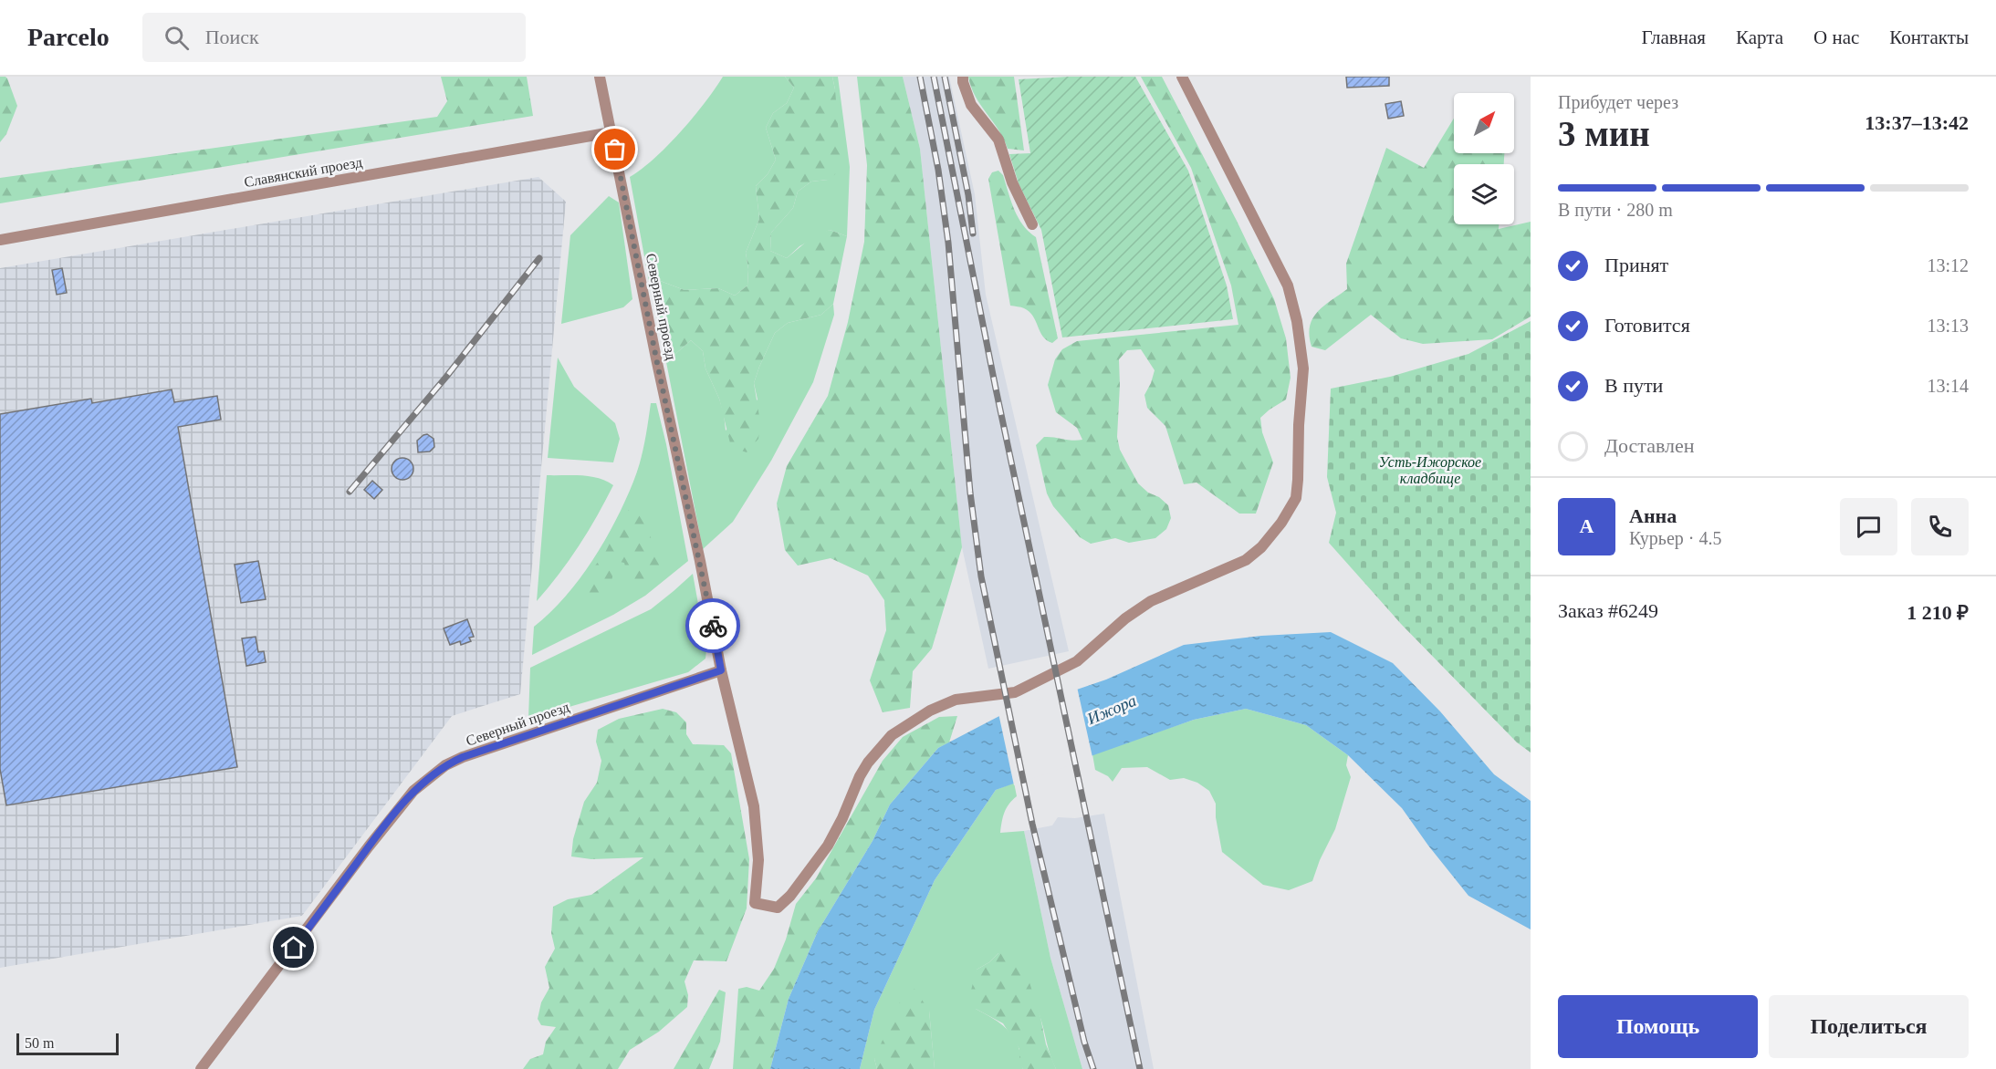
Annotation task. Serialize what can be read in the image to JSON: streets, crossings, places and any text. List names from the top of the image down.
{
  "streets": {
    "street": ["Славянский проезд", "Северный проезд"]
  },
  "crossings": [
    ["Славянский проезд", "Северный проезд"]
  ],
  "water": ["Ижора"],
  "parks": ["Усть-Ижорское кладбище"],
  "scale_bar": "50 m",
  "north": "top right",
  "page": {
    "header": "Parcelo",
    "search": "Поиск",
    "nav": [
      "Главная",
      "Карта",
      "О нас",
      "Контакты"
    ],
    "heading": ["3 мин", "Прибудет через", "13:37–13:42"],
    "panel": [
      "Анна",
      "Курьер · 4.5",
      "Заказ #6249",
      "1 210 ₽"
    ],
    "bar": "В пути · 280 m",
    "list": [
      ["Принят", "13:12"],
      ["Готовится", "13:13"],
      ["В пути", "13:14"],
      "Доставлен"
    ],
    "round": "А",
    "buttons": ["Помощь", "Поделиться"],
    "scale": "50 m"
  }
}
